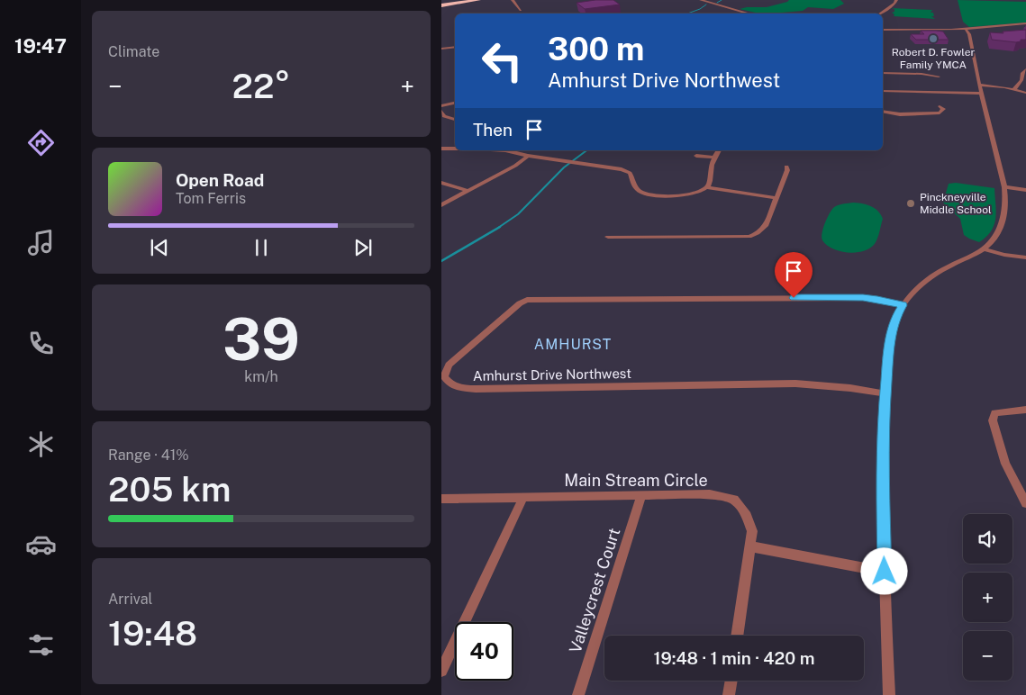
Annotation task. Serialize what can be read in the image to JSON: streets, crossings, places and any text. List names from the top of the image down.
{
  "streets": {
    "street": ["Amhurst Drive Northwest", "Main Stream Circle", "Valleycrest Court"]
  },
  "crossings": [
    ["Main Stream Circle", "Valleycrest Court"]
  ],
  "districts": ["AMHURST"],
  "places": ["Robert D. Fowler Family YMCA", "Pinckneyville Middle School"],
  "page": {
    "tabs": "19:47",
    "tile": [
      "Climate",
      ["39", "km/h"],
      ["Range · 41%", "205 km"],
      ["Arrival", "19:48"]
    ],
    "turn": ["300 m", "Amhurst Drive Northwest"],
    "heat": ["−", "22°", "+"],
    "then": "Then",
    "song": ["Open Road", "Tom Ferris"],
    "map_buttons": ["+", "−"],
    "limit": "40",
    "trip": "19:48 · 1 min · 420 m"
  }
}
